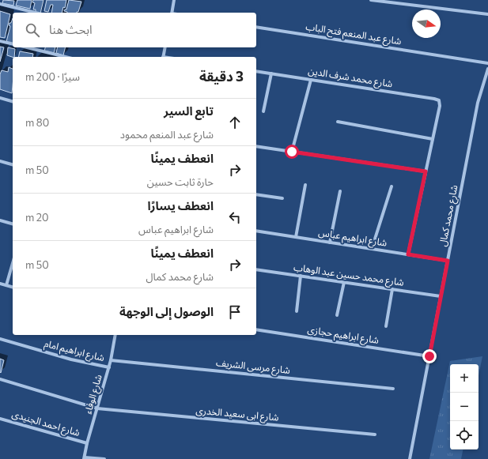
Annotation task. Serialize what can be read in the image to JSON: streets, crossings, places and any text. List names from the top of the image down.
{
  "streets": {
    "street": [
      "شارع عبد المنعم فتح الباب",
      "شارع محمد شرف الدين",
      "شارع محمد كمال",
      "شارع ابراهيم عباس",
      "شارع محمد حسين عبد الوهاب",
      "شارع ابراهيم حجازى",
      "شارع ابراهيم امام",
      "شارع مرسى الشريف",
      "شارع الوفاء",
      "شارع ابى سعيد الخدرى",
      "شارع احمد الجنيدى"
    ]
  },
  "crossings": [
    ["شارع محمد كمال", "شارع ابراهيم عباس"],
    ["شارع محمد كمال", "شارع محمد حسين عبد الوهاب"],
    ["شارع محمد كمال", "شارع ابراهيم حجازى"],
    ["شارع ابراهيم امام", "شارع الوفاء"],
    ["شارع مرسى الشريف", "شارع الوفاء"],
    ["شارع الوفاء", "شارع ابى سعيد الخدرى"],
    ["شارع الوفاء", "شارع احمد الجنيدى"]
  ],
  "north": "right",
  "page": {
    "search": "ابحث هنا",
    "heading": ["3 دقيقة", "سيرًا · 200 m"],
    "list": [
      ["تابع السير", "شارع عبد المنعم محمود", "80 m"],
      ["انعطف يمينًا", "حارة ثابت حسين", "50 m"],
      ["انعطف يسارًا", "شارع ابراهيم عباس", "20 m"],
      ["انعطف يمينًا", "شارع محمد كمال", "50 m"],
      "الوصول إلى الوجهة"
    ],
    "map_buttons": ["+", "−"]
  }
}
